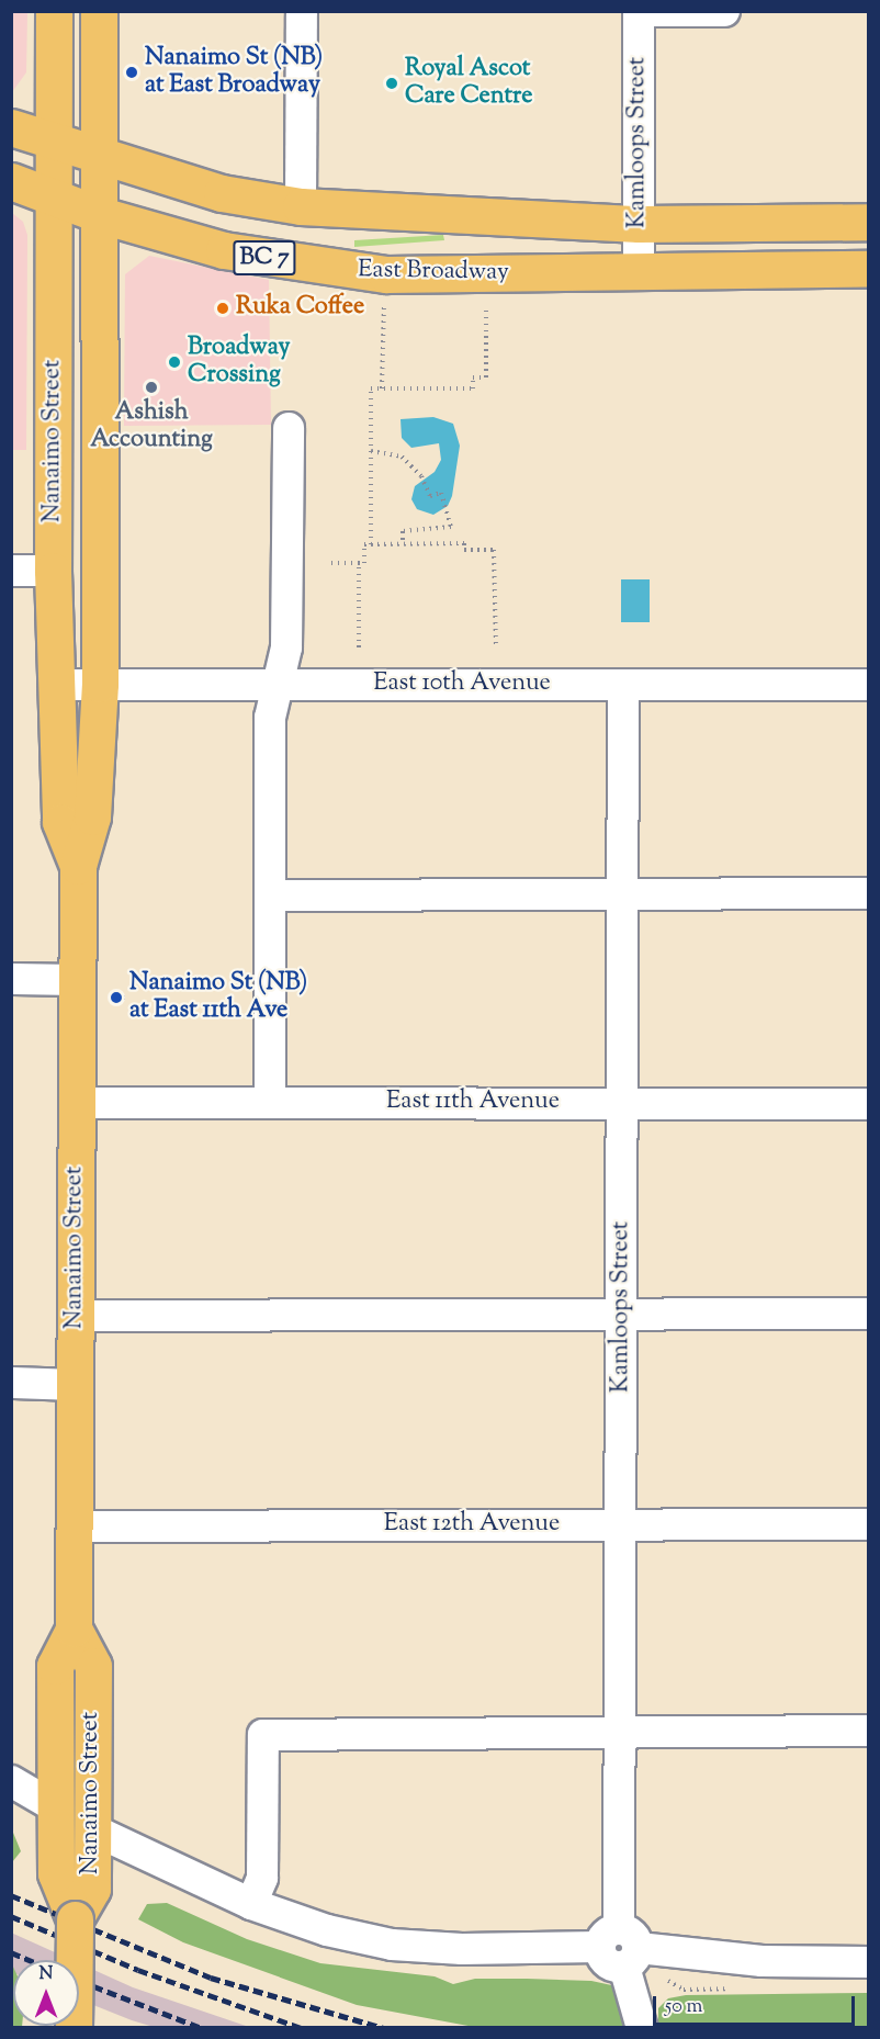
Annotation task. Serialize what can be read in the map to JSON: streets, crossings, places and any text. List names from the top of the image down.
{
  "streets": {
    "main road": ["BC 7", "East Broadway", "Nanaimo Street"],
    "street": [
      "Kamloops Street",
      "East 10th Avenue",
      "East 11th Avenue",
      "East 12th Avenue"
    ]
  },
  "crossings": [
    ["Kamloops Street", "BC 7"],
    ["Kamloops Street", "East Broadway"],
    ["Kamloops Street", "East 10th Avenue"],
    ["Kamloops Street", "East 11th Avenue"],
    ["Kamloops Street", "East 12th Avenue"],
    ["BC 7", "Nanaimo Street"],
    ["East Broadway", "Nanaimo Street"],
    ["Nanaimo Street", "East 10th Avenue"],
    ["Nanaimo Street", "East 11th Avenue"],
    ["Nanaimo Street", "East 12th Avenue"]
  ],
  "places": [
    "Nanaimo St (NB) at East Broadway",
    "Royal Ascot Care Centre",
    "Ruka Coffee",
    "Broadway Crossing",
    "Ashish Accounting",
    "Nanaimo St (NB) at East 11th Ave"
  ],
  "scale_bar": "50 m",
  "north": "top"
}
